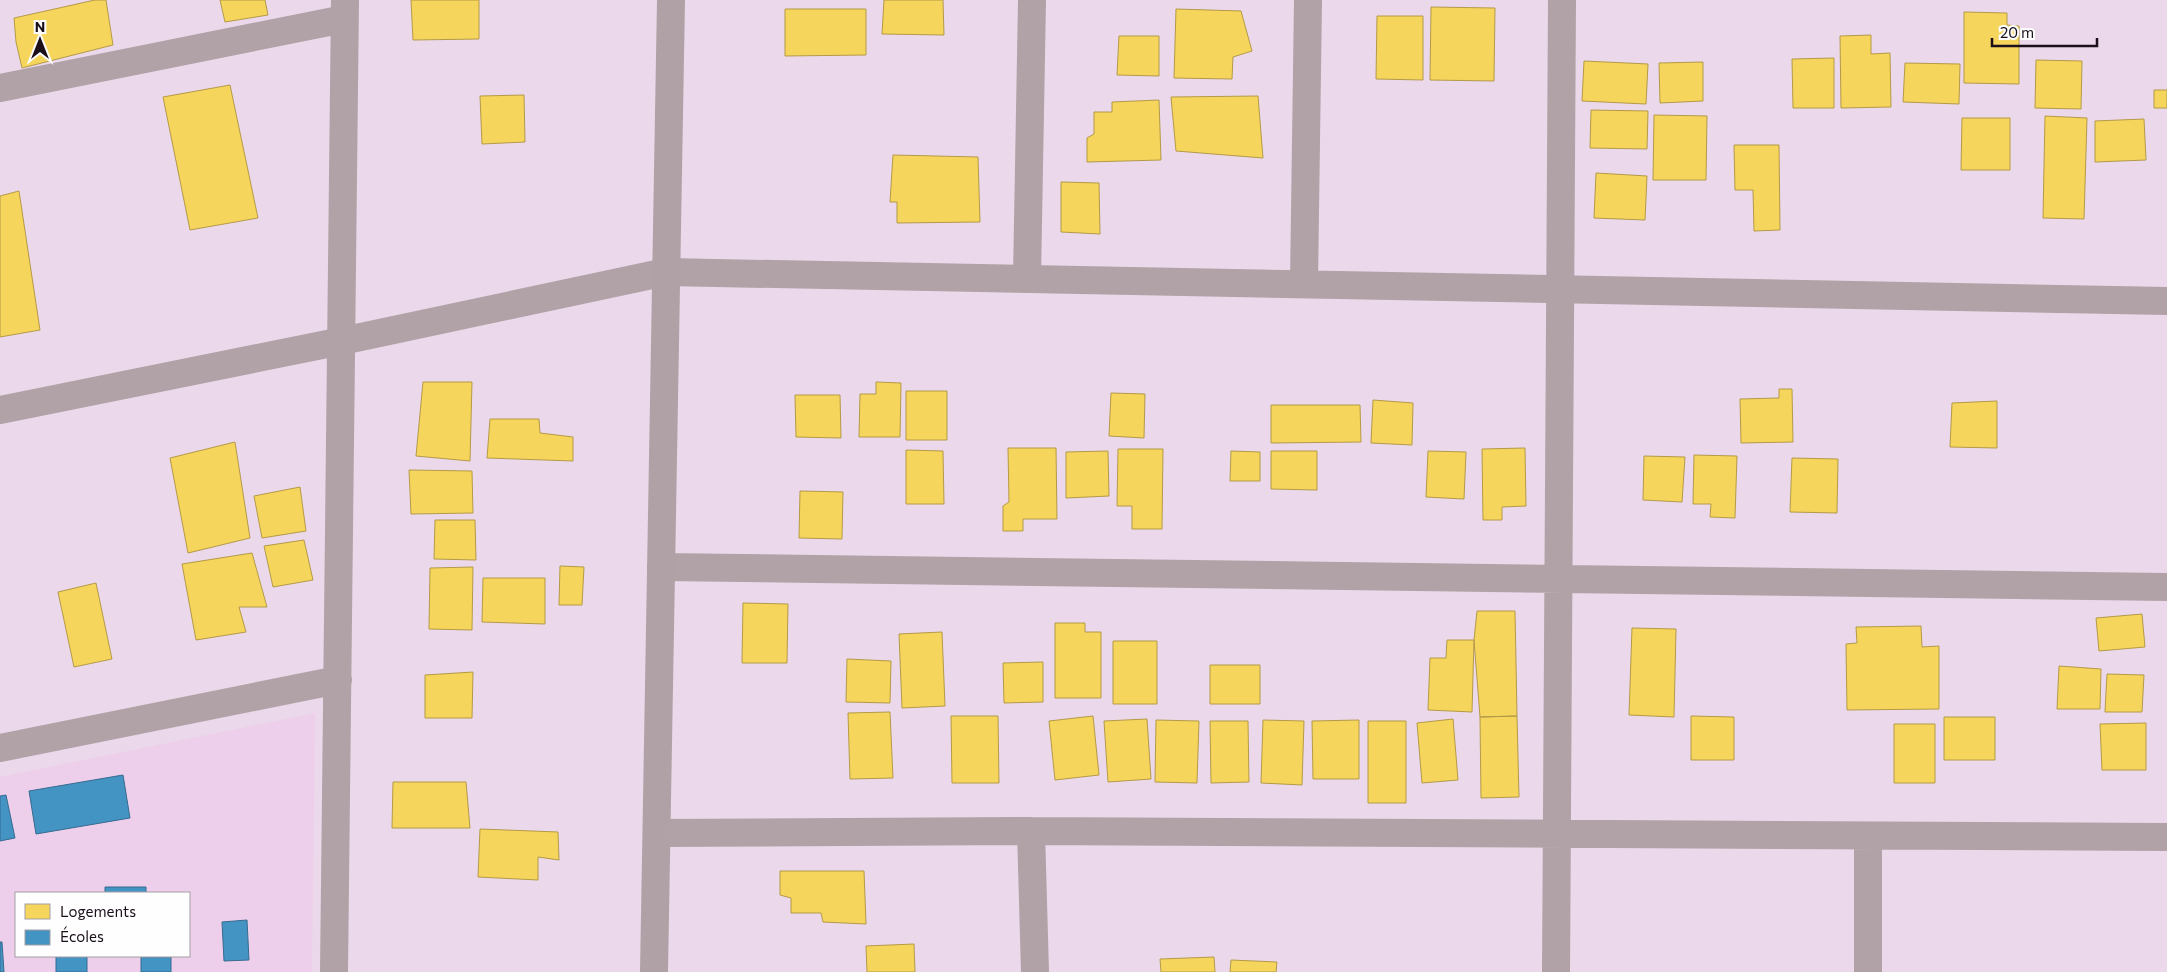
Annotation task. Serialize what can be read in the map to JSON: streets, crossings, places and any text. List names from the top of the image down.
{
  "legend": ["Logements", "Écoles"],
  "scale_bar": "20 m",
  "north": "top"
}
